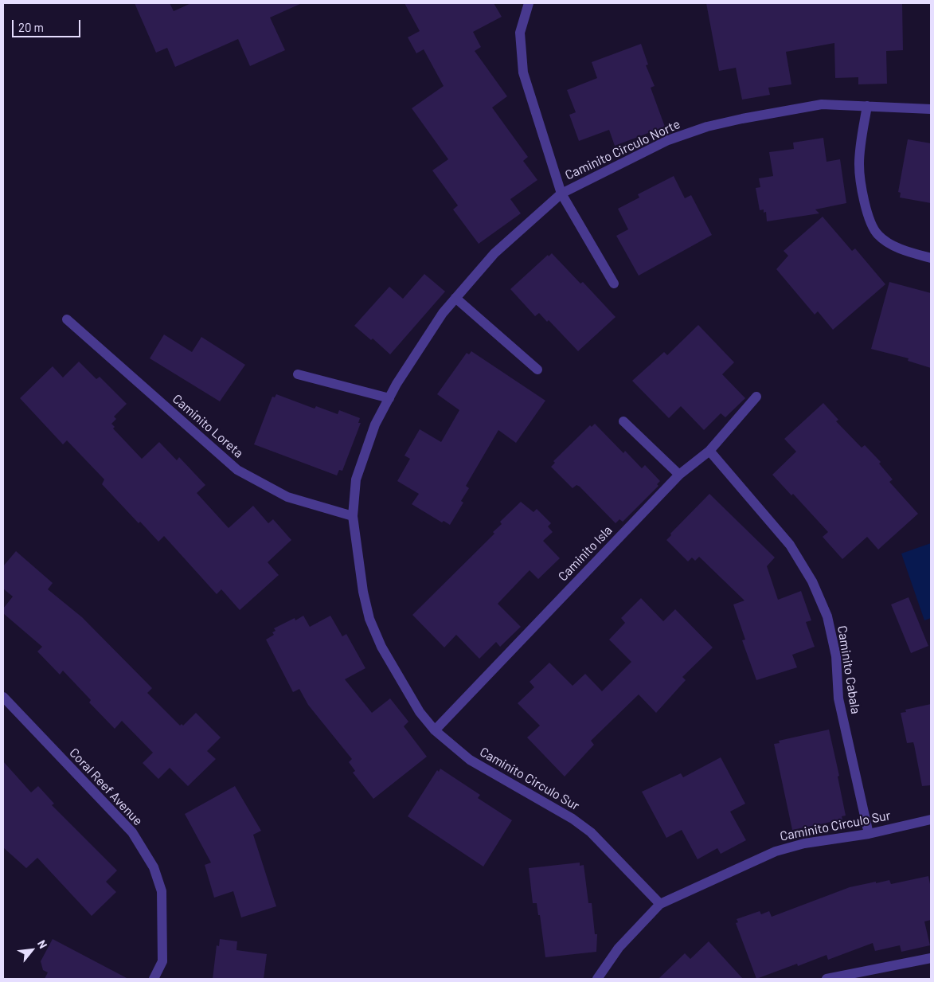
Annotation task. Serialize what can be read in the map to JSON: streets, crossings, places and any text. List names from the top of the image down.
{
  "streets": {
    "street": [
      "Caminito Circulo Norte",
      "Caminito Loreta",
      "Caminito Isla",
      "Caminito Cabala",
      "Caminito Circulo Sur",
      "Coral Reef Avenue"
    ]
  },
  "crossings": [
    ["Caminito Circulo Norte", "Caminito Circulo Sur"],
    ["Caminito Loreta", "Caminito Circulo Sur"],
    ["Caminito Isla", "Caminito Cabala"],
    ["Caminito Isla", "Caminito Circulo Sur"],
    ["Caminito Cabala", "Caminito Circulo Sur"]
  ],
  "scale_bar": "20 m",
  "north": "top right"
}
